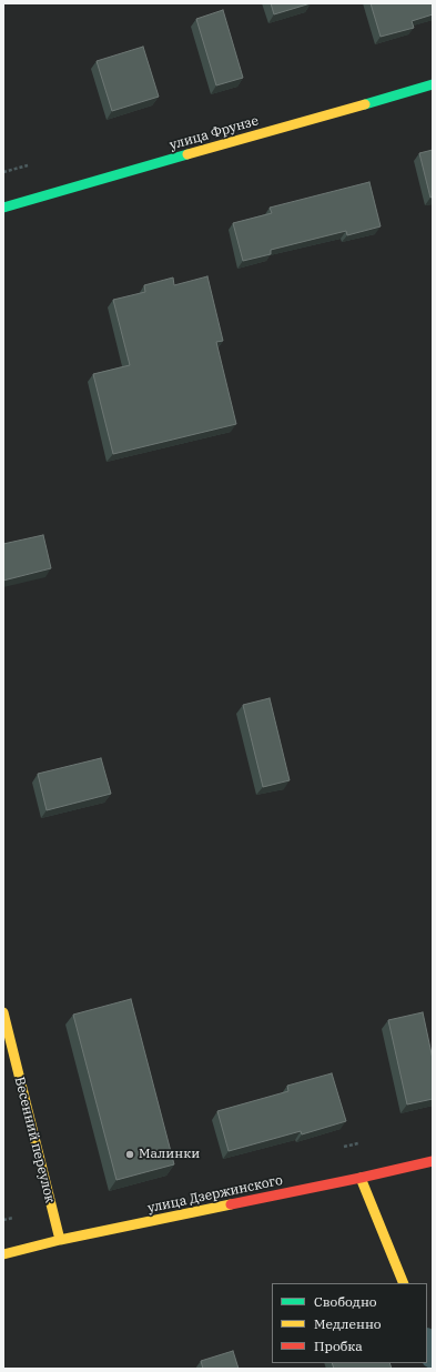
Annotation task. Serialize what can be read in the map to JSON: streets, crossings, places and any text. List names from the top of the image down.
{
  "streets": {
    "street": ["улица Фрунзе", "Весенний переулок", "улица Дзержинского"]
  },
  "crossings": [
    ["Весенний переулок", "улица Дзержинского"]
  ],
  "places": ["Малинки"],
  "legend": ["Свободно", "Медленно", "Пробка"]
}
